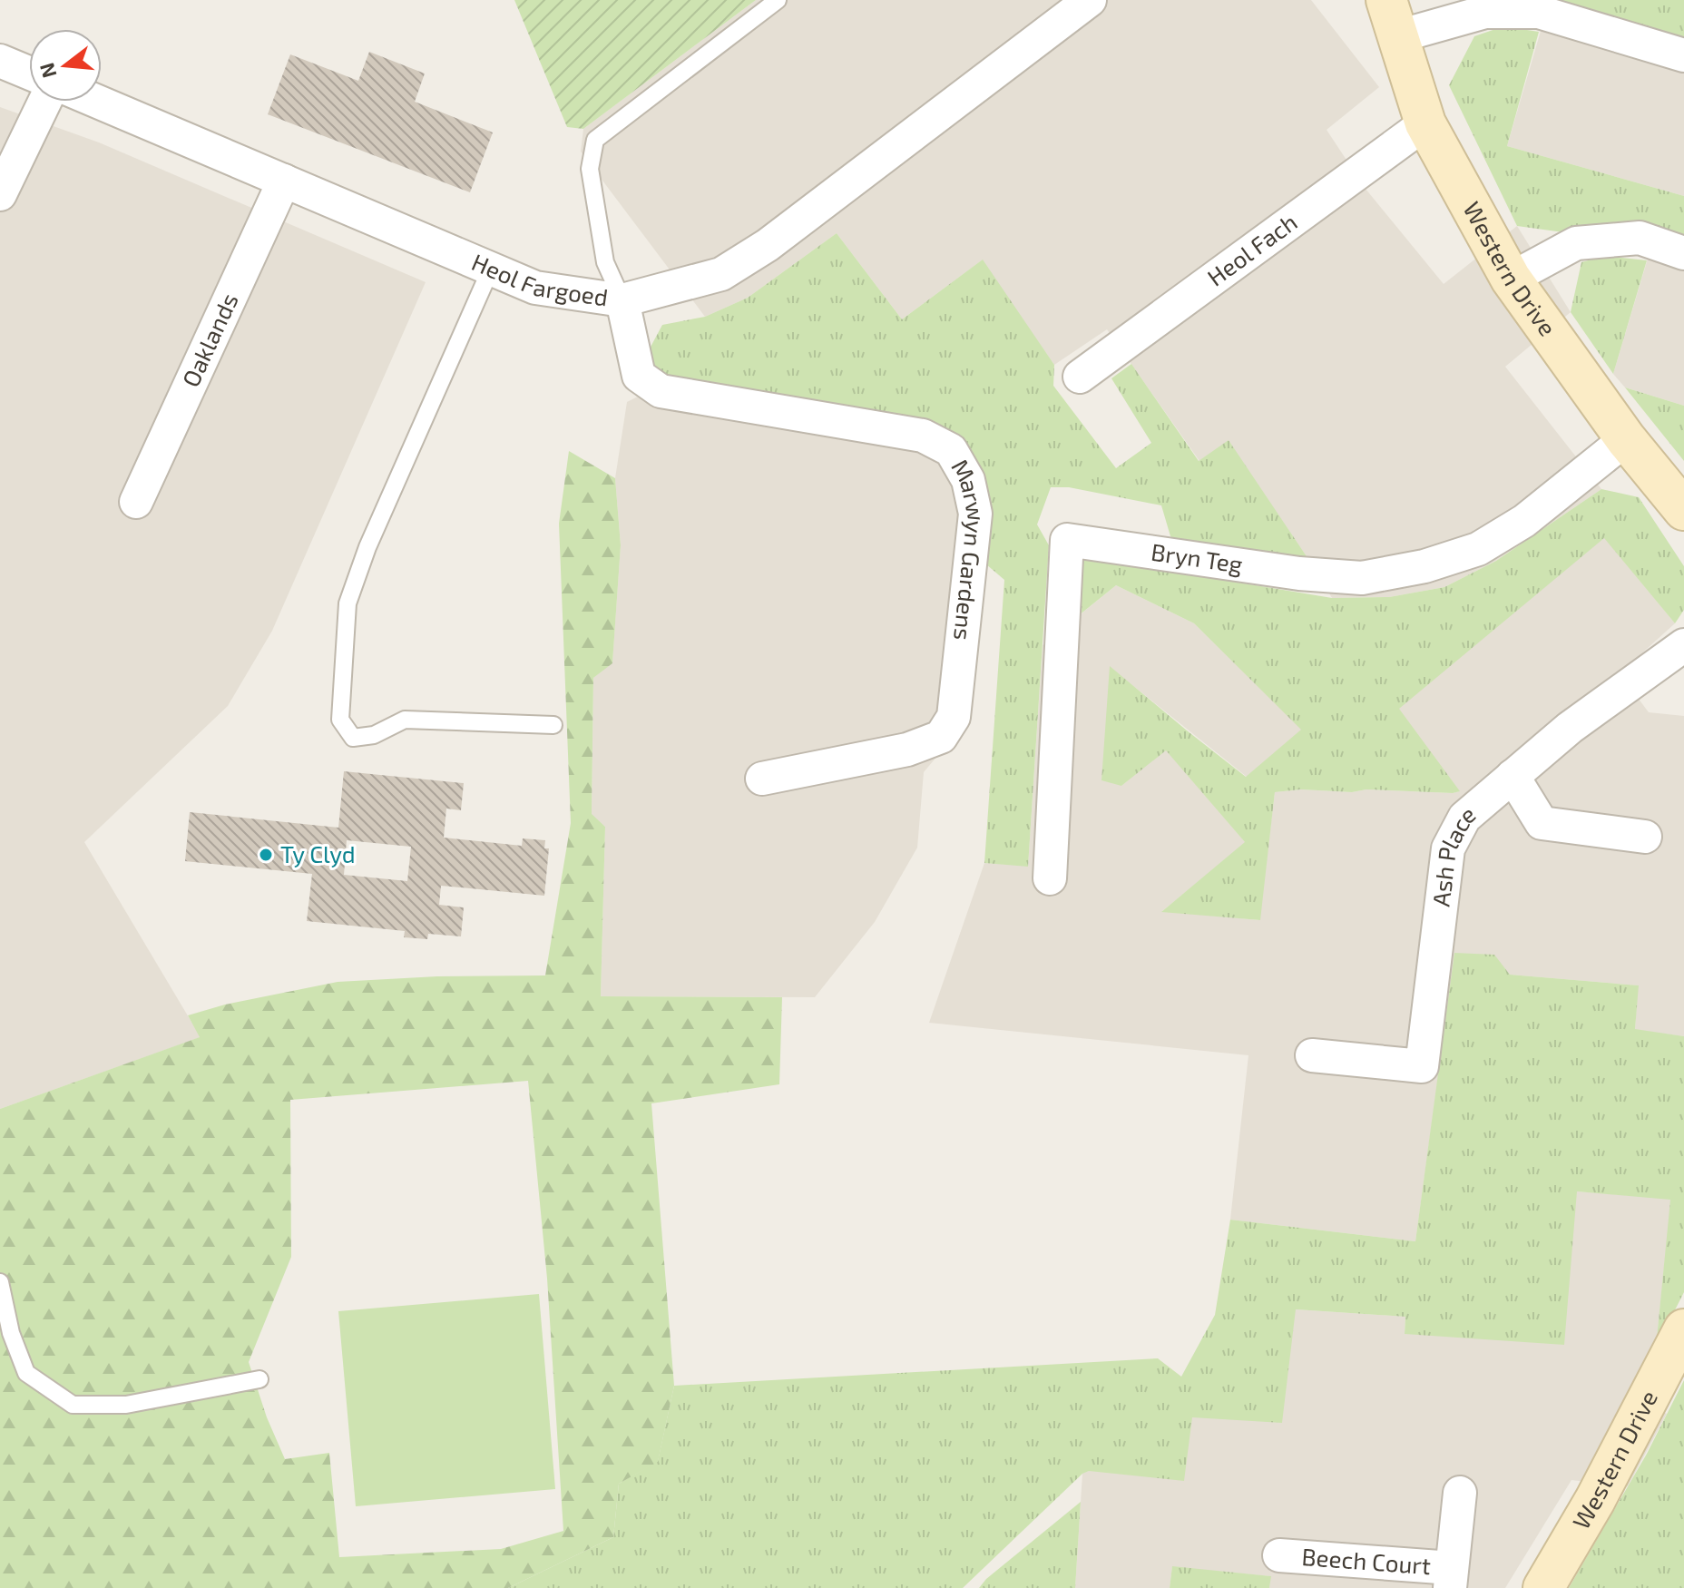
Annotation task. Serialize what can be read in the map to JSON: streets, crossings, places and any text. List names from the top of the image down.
{
  "streets": {
    "street": [
      "Heol Fach",
      "Western Drive",
      "Heol Fargoed",
      "Oaklands",
      "Marwyn Gardens",
      "Bryn Teg",
      "Ash Place",
      "Beech Court"
    ]
  },
  "crossings": [
    ["Heol Fach", "Western Drive"],
    ["Western Drive", "Bryn Teg"],
    ["Heol Fargoed", "Oaklands"],
    ["Heol Fargoed", "Marwyn Gardens"]
  ],
  "places": ["Ty Clyd"],
  "north": "left"
}
